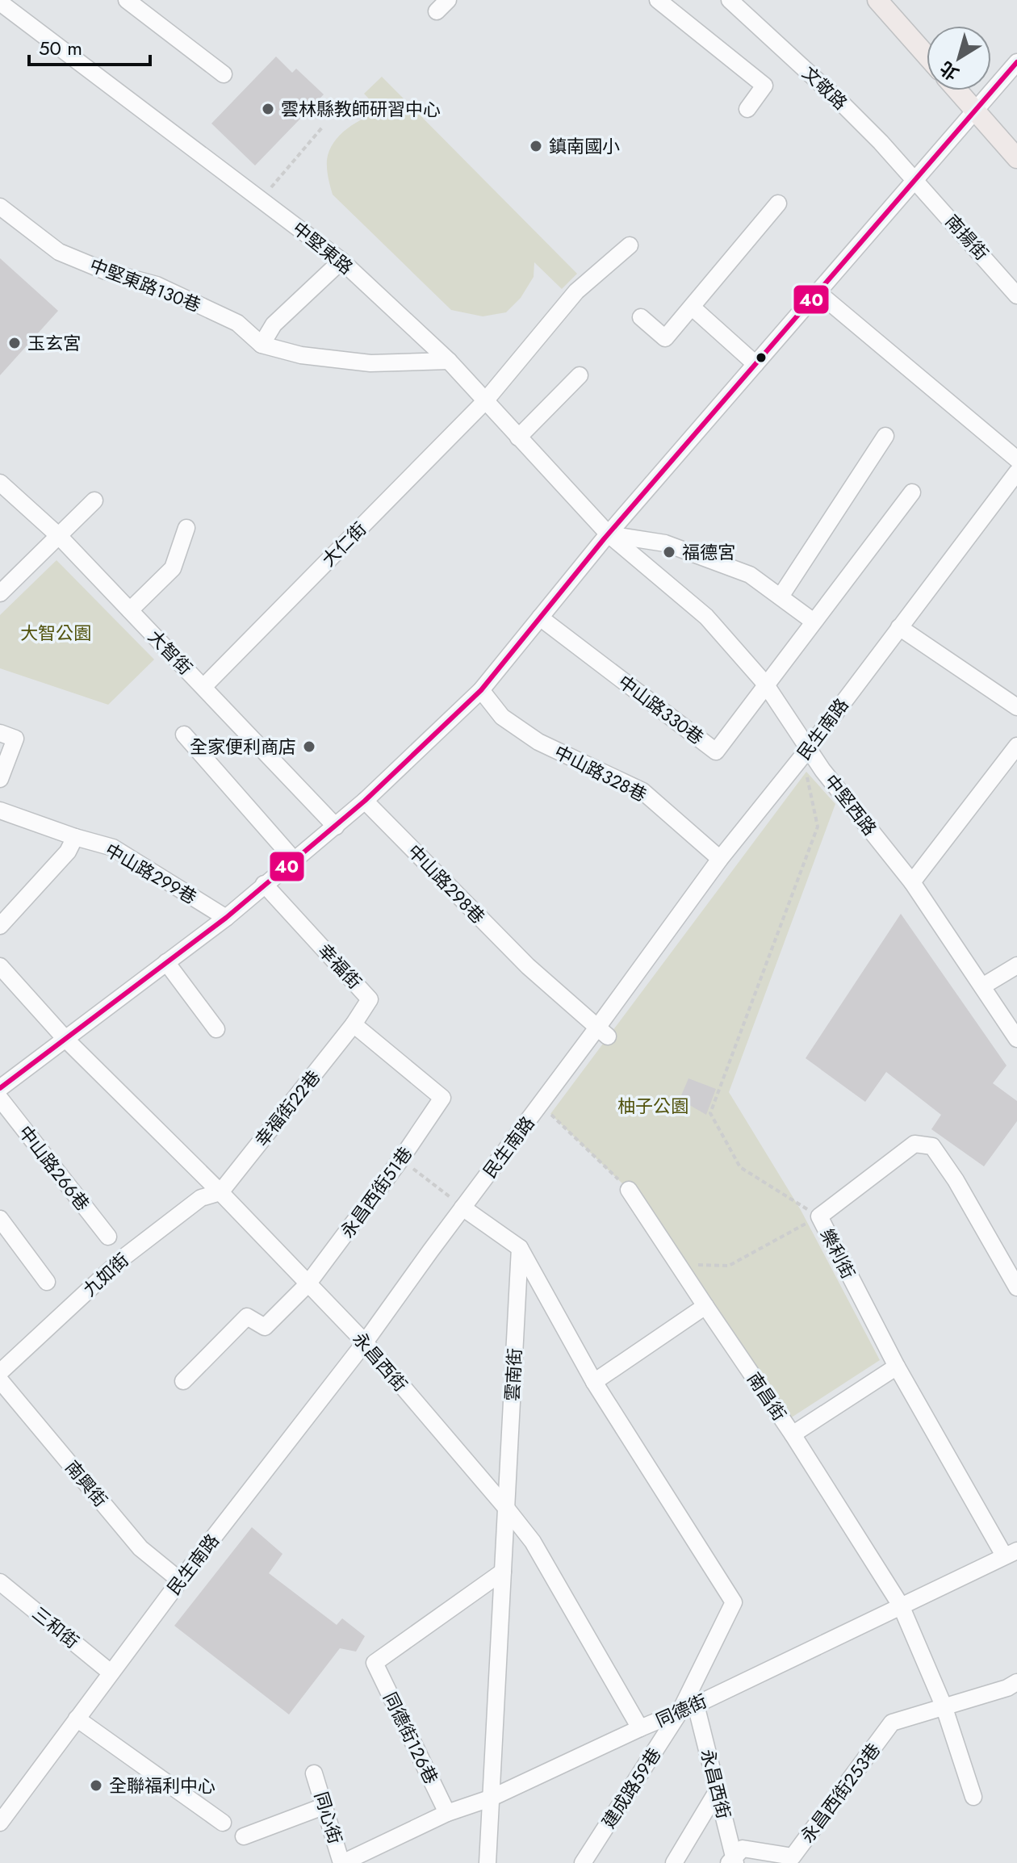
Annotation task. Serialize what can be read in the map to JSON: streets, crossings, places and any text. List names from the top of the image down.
{
  "streets": {
    "street": [
      "文敬路",
      "南揚街",
      "中堅東路",
      "中堅東路130巷",
      "大仁街",
      "大智街",
      "中山路330巷",
      "民生南路",
      "中山路328巷",
      "中堅西路",
      "中山路299巷",
      "中山路298巷",
      "幸福街",
      "幸福街22巷",
      "中山路266巷",
      "永昌西街51巷",
      "樂利街",
      "九如街",
      "永昌西街",
      "雲南街",
      "南昌街",
      "南興街",
      "三和街",
      "同德街",
      "同德街126巷",
      "建成路59巷",
      "永昌西街253巷",
      "同心街"
    ]
  },
  "crossings": [
    ["文敬路", "南揚街"],
    ["中堅東路", "中堅東路130巷"],
    ["中堅東路", "大仁街"],
    ["中堅東路", "中堅西路"],
    ["大仁街", "大智街"],
    ["中山路330巷", "中堅西路"],
    ["民生南路", "中山路328巷"],
    ["民生南路", "中堅西路"],
    ["民生南路", "中山路298巷"],
    ["民生南路", "永昌西街"],
    ["民生南路", "南興街"],
    ["民生南路", "三和街"],
    ["幸福街", "幸福街22巷"],
    ["幸福街", "永昌西街51巷"],
    ["幸福街22巷", "永昌西街51巷"],
    ["幸福街22巷", "九如街"],
    ["幸福街22巷", "永昌西街"],
    ["永昌西街51巷", "永昌西街"],
    ["樂利街", "同德街"],
    ["九如街", "永昌西街"],
    ["永昌西街", "雲南街"],
    ["永昌西街", "同德街"],
    ["永昌西街", "永昌西街253巷"],
    ["雲南街", "同德街"],
    ["雲南街", "同德街126巷"],
    ["南昌街", "同德街"],
    ["南昌街", "永昌西街253巷"],
    ["同德街", "同德街126巷"],
    ["同德街", "建成路59巷"],
    ["同德街", "同心街"]
  ],
  "parks": ["大智公園", "柚子公園"],
  "places": [
    "雲林縣教師研習中心",
    "鎮南國小",
    "玉玄宮",
    "福德宮",
    "全家便利商店",
    "全聯福利中心"
  ],
  "lines": ["transit line 40"],
  "scale_bar": "50 m",
  "north": "bottom left"
}
